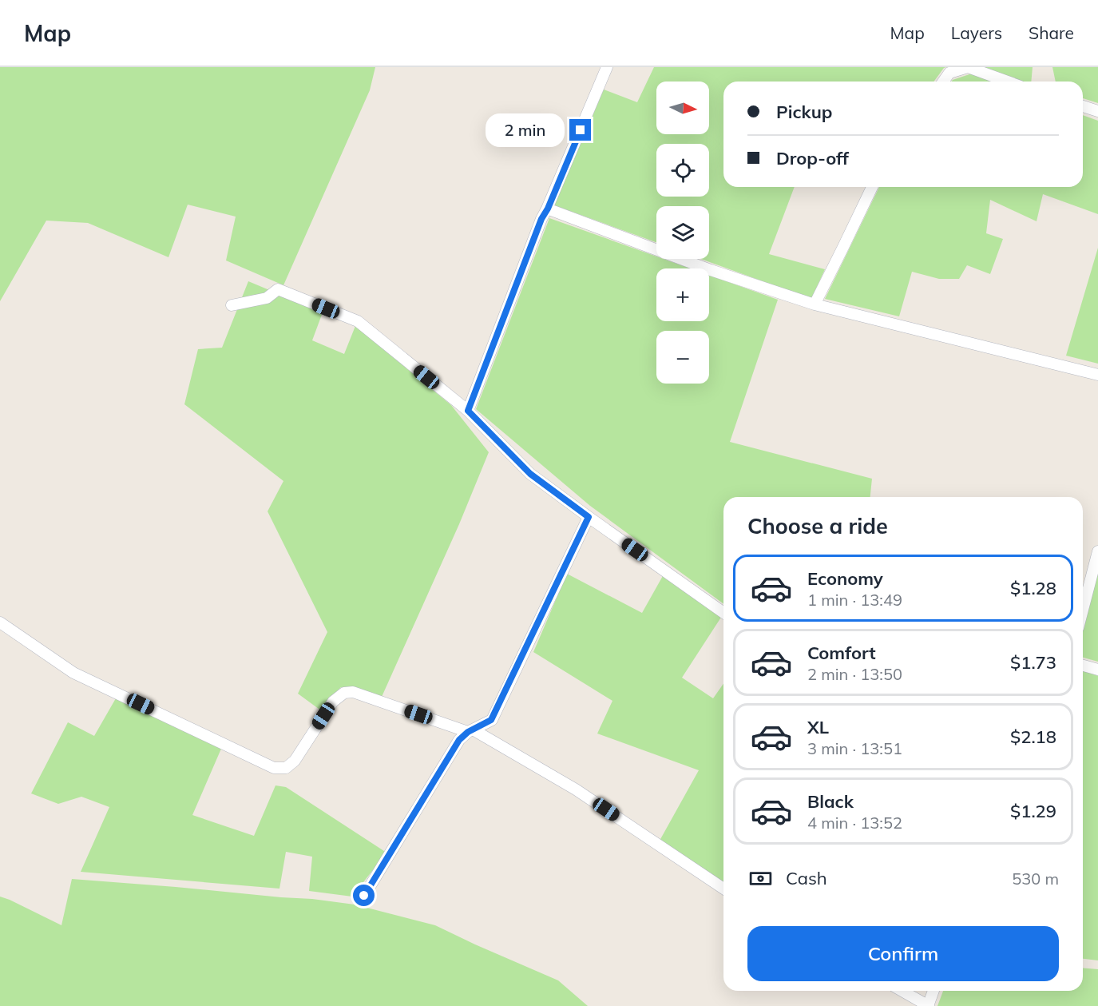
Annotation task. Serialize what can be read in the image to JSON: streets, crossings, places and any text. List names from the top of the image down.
{
  "north": "right",
  "page": {
    "header": "Map",
    "nav": ["Map", "Layers", "Share"],
    "map_buttons": ["+", "−"],
    "banner": ["Pickup", "Drop-off"],
    "bubble": "2 min",
    "heading": "Choose a ride",
    "list": [
      {
        "name": "Economy",
        "note": "1 min · 13:49",
        "value": "$1.28"
      },
      {
        "name": "Comfort",
        "note": "2 min · 13:50",
        "value": "$1.73"
      },
      {
        "name": "XL",
        "note": "3 min · 13:51",
        "value": "$2.18"
      },
      {
        "name": "Black",
        "note": "4 min · 13:52",
        "value": "$1.29"
      }
    ],
    "pay": ["Cash", "530 m"],
    "buttons": "Confirm"
  }
}
